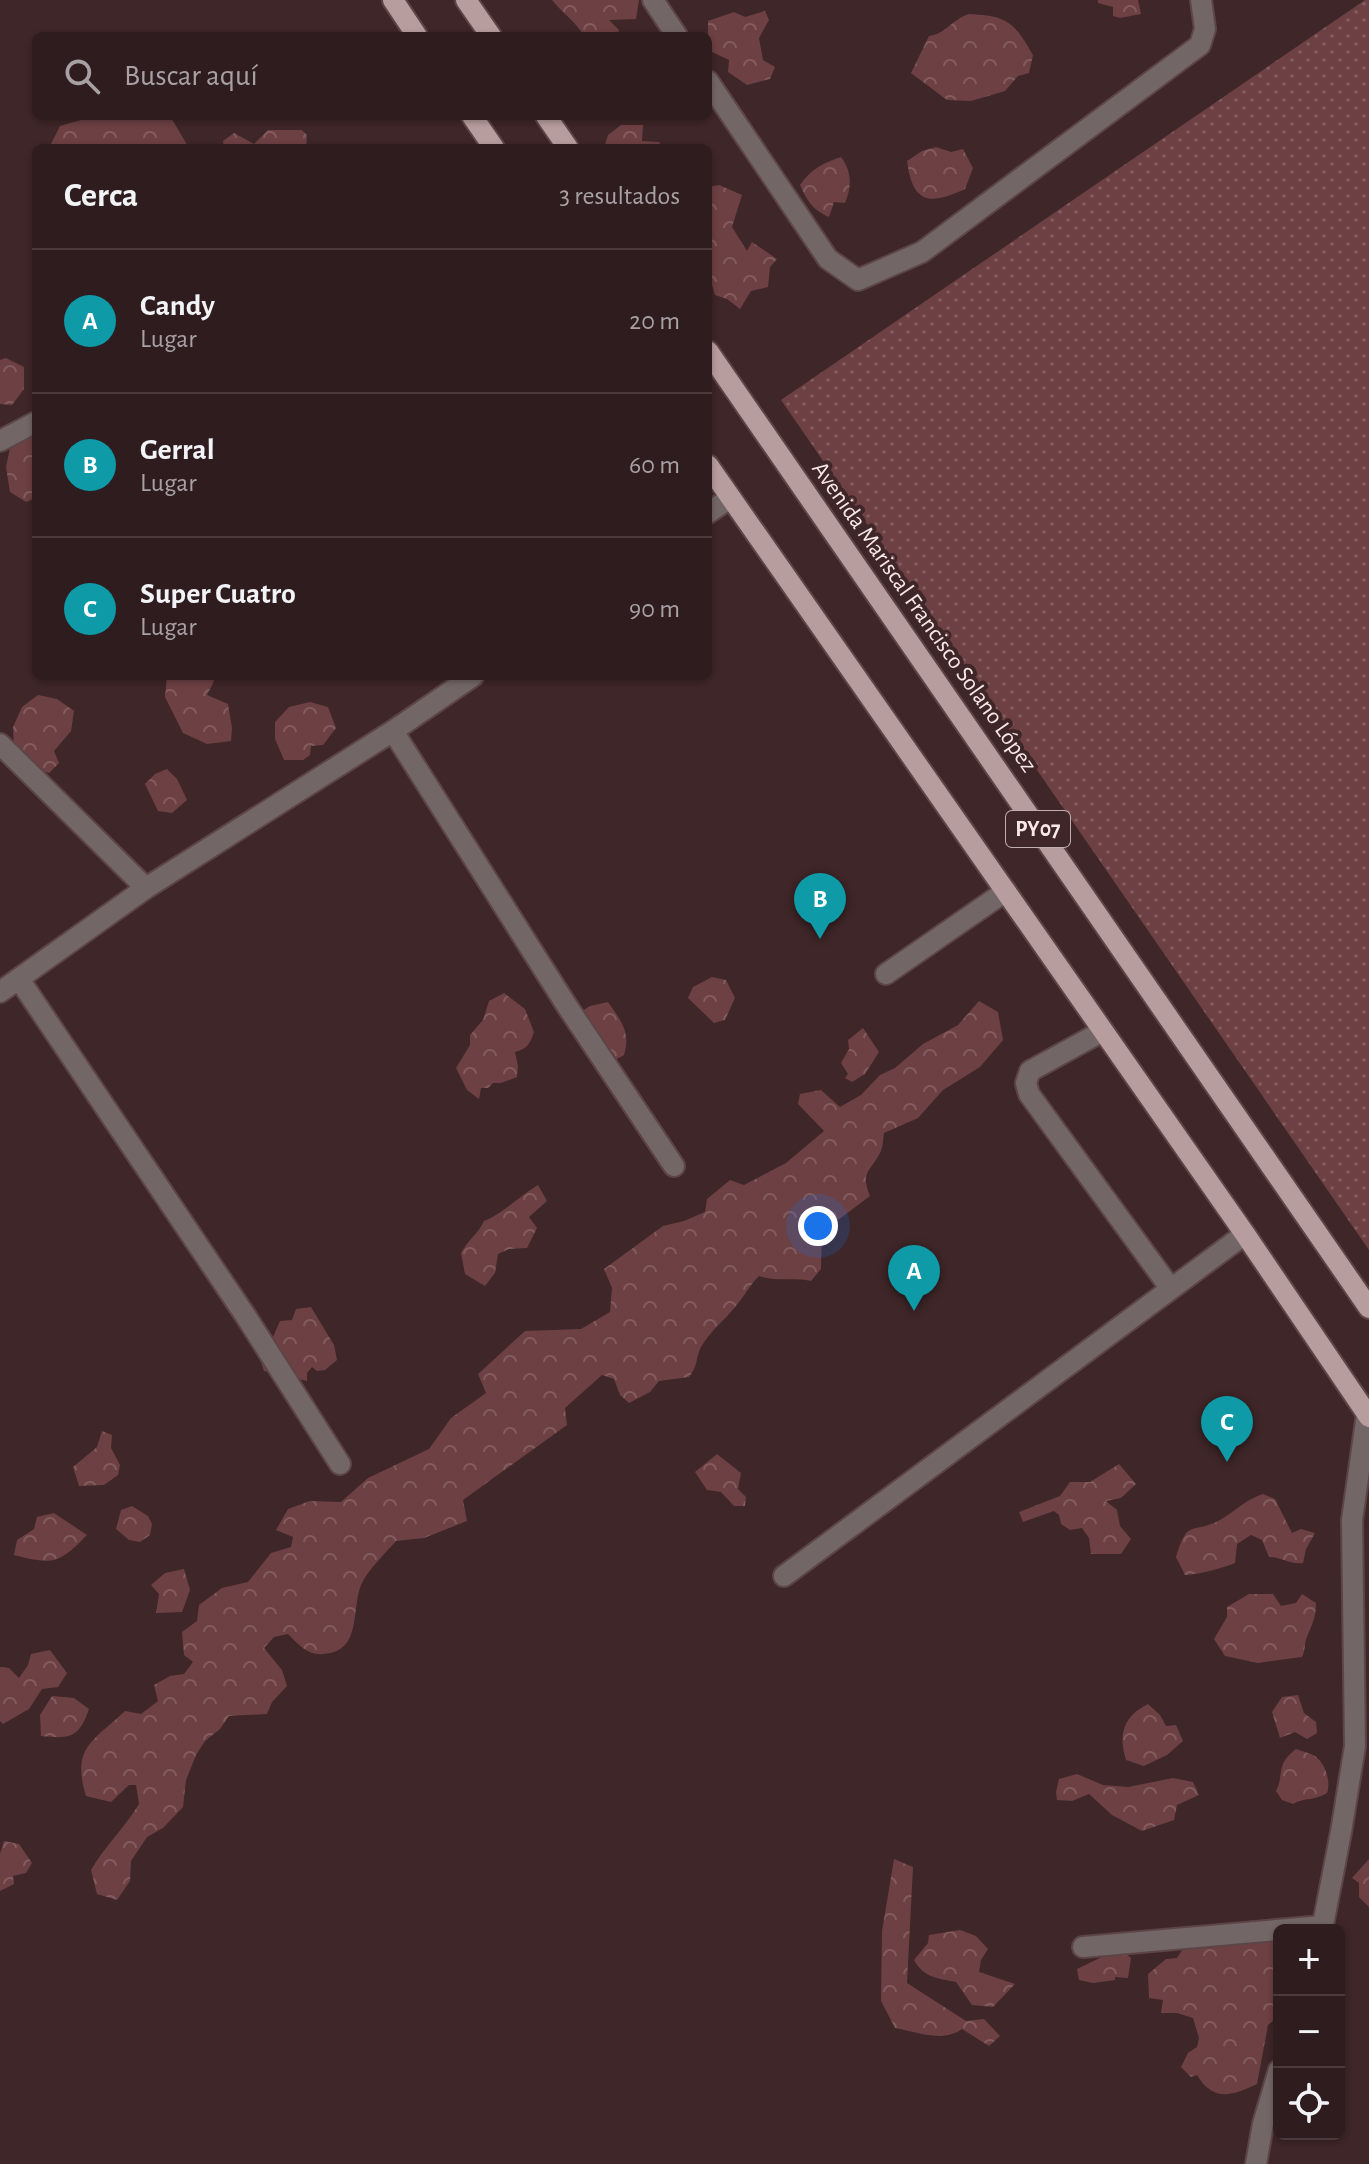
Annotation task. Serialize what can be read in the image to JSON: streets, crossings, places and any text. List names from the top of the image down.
{
  "streets": {
    "main road": ["Avenida Mariscal Francisco Solano López", "PY07"]
  },
  "page": {
    "search": "Buscar aquí",
    "heading": ["Cerca", "3 resultados"],
    "list": [
      {
        "mark": "A",
        "name": "Candy",
        "note": "Lugar",
        "value": "20 m"
      },
      {
        "mark": "B",
        "name": "Gerral",
        "note": "Lugar",
        "value": "60 m"
      },
      {
        "mark": "C",
        "name": "Super Cuatro",
        "note": "Lugar",
        "value": "90 m"
      }
    ],
    "pins": ["B", "A", "C"],
    "map_buttons": ["+", "−"]
  }
}
